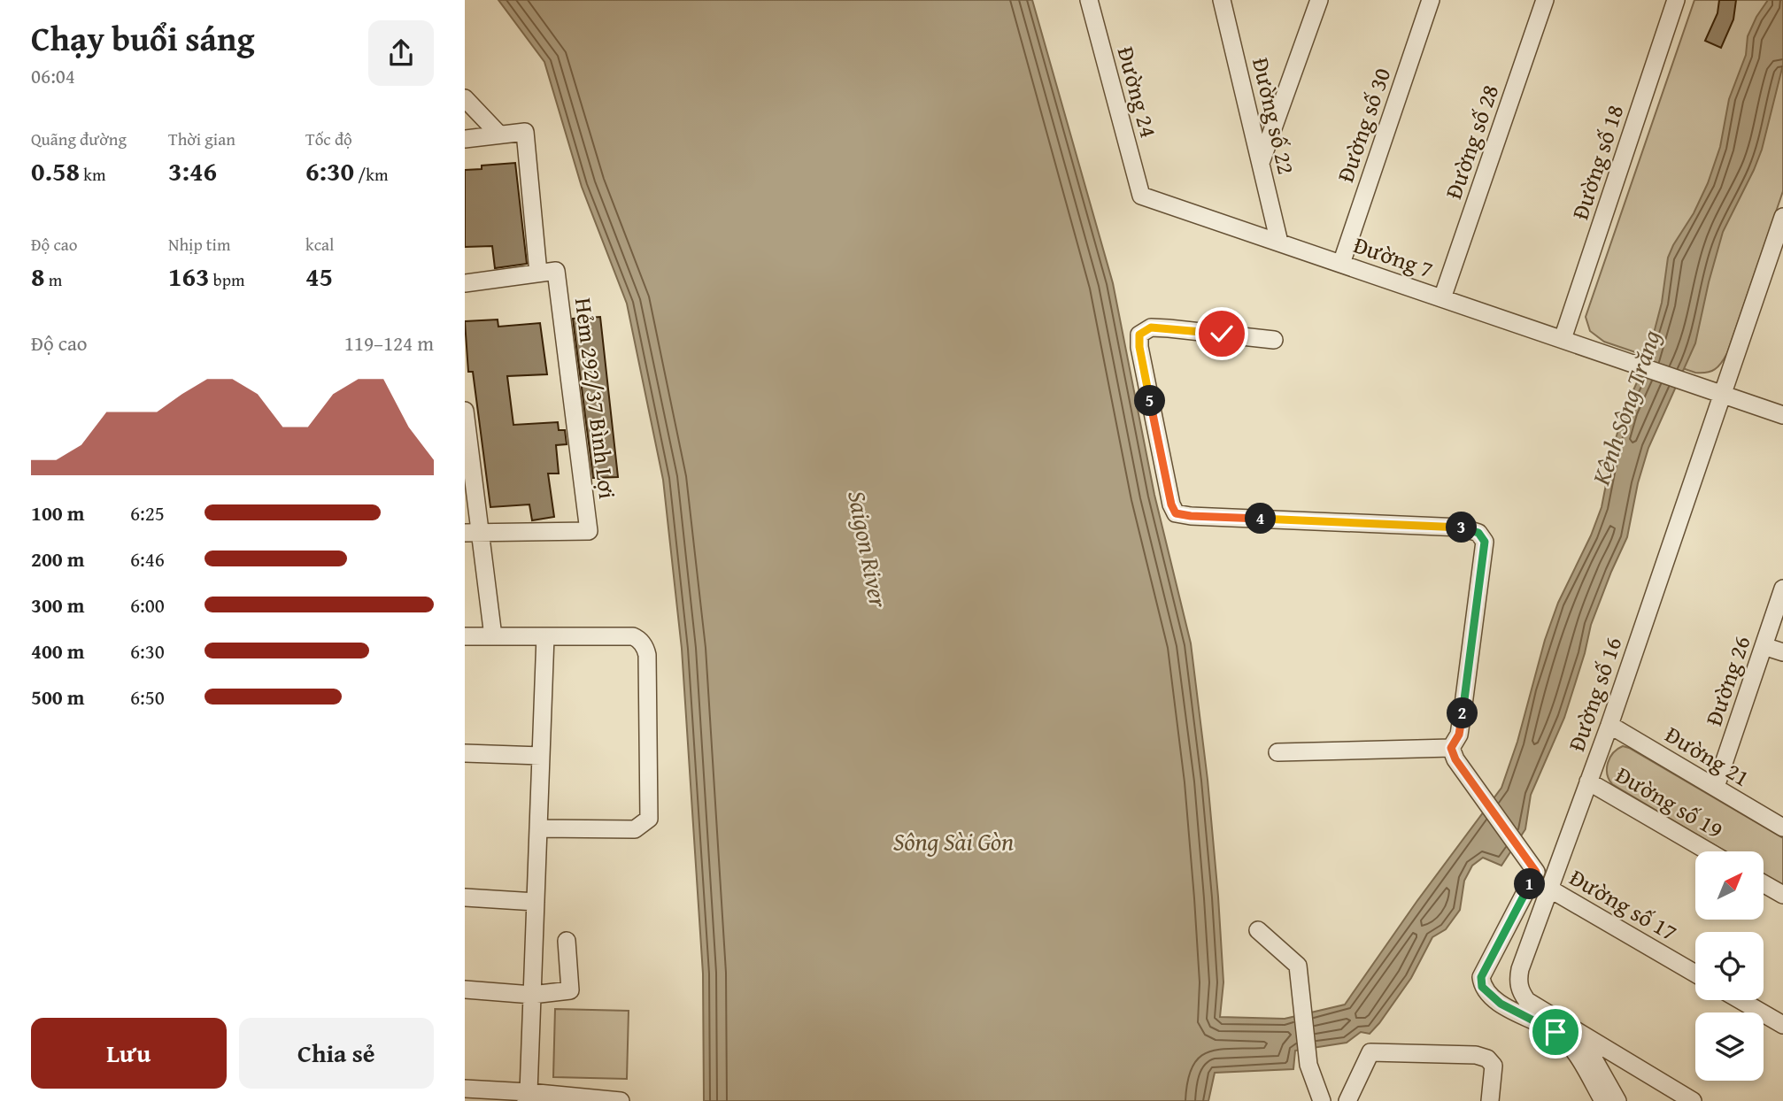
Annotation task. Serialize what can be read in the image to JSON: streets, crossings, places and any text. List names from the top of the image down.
{
  "streets": {
    "street": [
      "Đường 24",
      "Đường số 22",
      "Đường số 30",
      "Đường số 28",
      "Đường số 18",
      "Đường 7",
      "Hẻm 292/37 Bình Lợi",
      "Đường 26",
      "Đường số 16",
      "Đường 21",
      "Đường số 19",
      "Đường số 17"
    ]
  },
  "crossings": [
    ["Đường 24", "Đường 7"],
    ["Đường số 22", "Đường 7"],
    ["Đường số 30", "Đường 7"],
    ["Đường số 28", "Đường 7"],
    ["Đường số 18", "Đường 7"],
    ["Đường 7", "Đường số 16"],
    ["Đường 26", "Đường 21"],
    ["Đường số 16", "Đường 21"],
    ["Đường số 16", "Đường số 19"],
    ["Đường số 16", "Đường số 17"]
  ],
  "water": ["Kênh Sông Trăng", "Saigon River", "Sông Sài Gòn"],
  "north": "top right",
  "page": {
    "heading": ["Chạy buổi sáng", "06:04"],
    "stats": [
      ["Quãng đường", "0.58 km"],
      ["Thời gian", "3:46"],
      ["Tốc độ", "6:30 /km"],
      ["Độ cao", "8 m"],
      ["Nhịp tim", "163 bpm"],
      ["kcal", "45"]
    ],
    "chart": ["Độ cao", "119–124 m"],
    "pins": [
      "5",
      "4",
      "3",
      "2",
      "1"
    ],
    "list": [
      {
        "name": "100 m",
        "note": "6:25"
      },
      {
        "name": "200 m",
        "note": "6:46"
      },
      {
        "name": "300 m",
        "note": "6:00"
      },
      {
        "name": "400 m",
        "note": "6:30"
      },
      {
        "name": "500 m",
        "note": "6:50"
      }
    ],
    "buttons": ["Lưu", "Chia sẻ"]
  }
}
